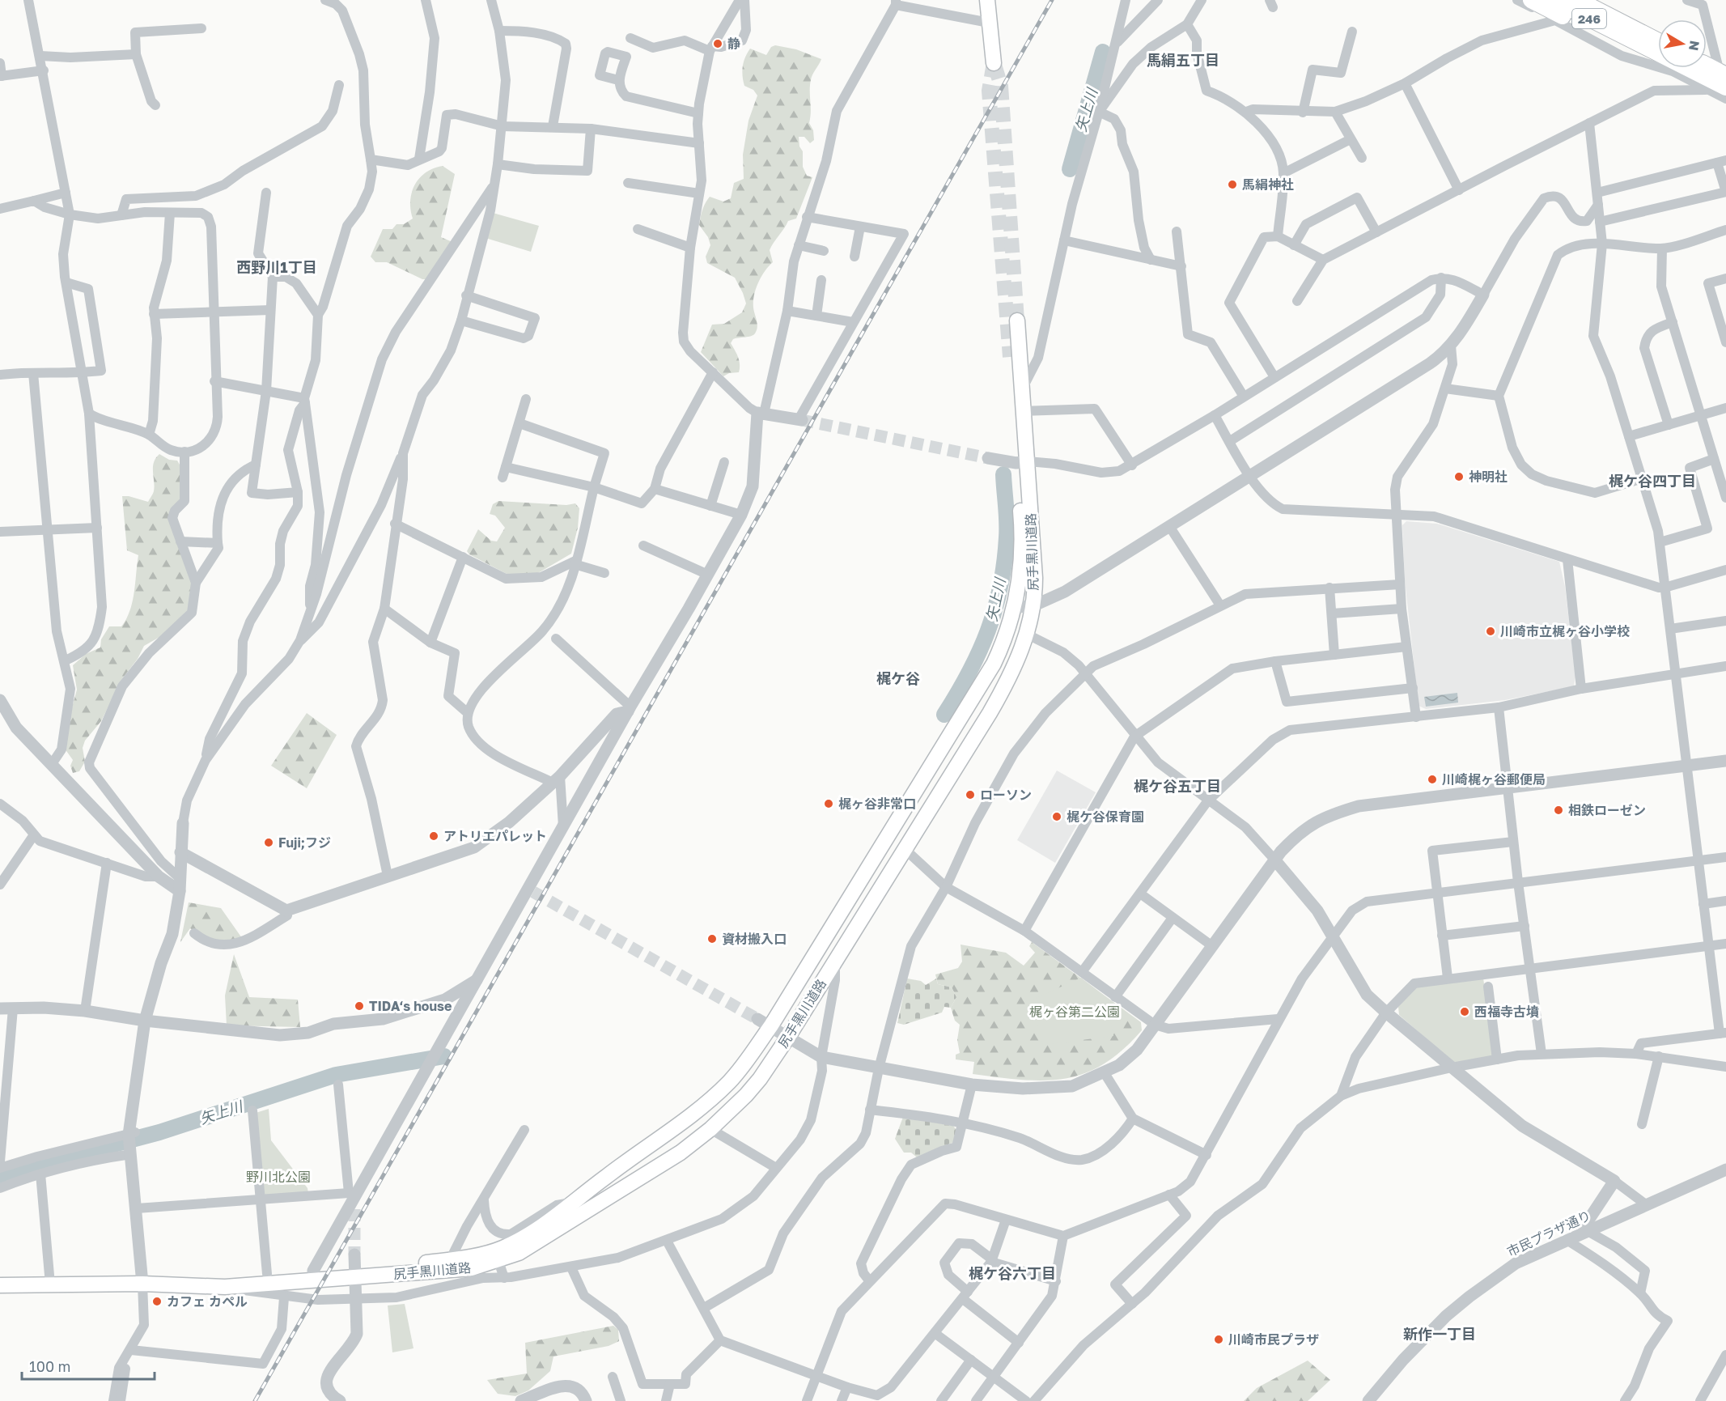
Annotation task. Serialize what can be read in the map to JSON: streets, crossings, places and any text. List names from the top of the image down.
{
  "streets": {
    "highway": ["246"],
    "main road": ["尻手黒川道路"],
    "street": ["市民プラザ通り"]
  },
  "districts": [
    "馬絹五丁目",
    "西野川1丁目",
    "梶ケ谷四丁目",
    "梶ケ谷",
    "梶ケ谷五丁目",
    "梶ケ谷六丁目",
    "新作一丁目"
  ],
  "water": ["矢上川"],
  "parks": ["梶ヶ谷第二公園", "野川北公園"],
  "places": [
    "静",
    "馬絹神社",
    "神明社",
    "川崎市立梶ヶ谷小学校",
    "川崎梶ヶ谷郵便局",
    "ローソン",
    "梶ヶ谷非常口",
    "相鉄ローゼン",
    "梶ケ谷保育園",
    "アトリエパレット",
    "Fuji;フジ",
    "資材搬入口",
    "TIDA‘s house",
    "西福寺古墳",
    "カフェ カペル",
    "川崎市民プラザ"
  ],
  "scale_bar": "100 m",
  "north": "right"
}
